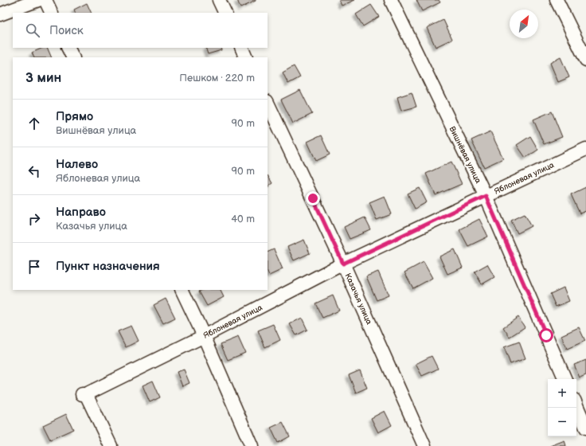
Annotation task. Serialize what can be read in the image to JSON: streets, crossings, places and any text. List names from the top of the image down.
{
  "streets": {
    "street": ["Вишнёвая улица", "Яблоневая улица", "Казачья улица"]
  },
  "crossings": [
    ["Вишнёвая улица", "Яблоневая улица"],
    ["Яблоневая улица", "Казачья улица"]
  ],
  "north": "top right",
  "page": {
    "search": "Поиск",
    "heading": ["3 мин", "Пешком · 220 m"],
    "list": [
      ["Прямо", "Вишнёвая улица", "90 m"],
      ["Налево", "Яблоневая улица", "90 m"],
      ["Направо", "Казачья улица", "40 m"],
      "Пункт назначения"
    ],
    "map_buttons": ["+", "−"]
  }
}
